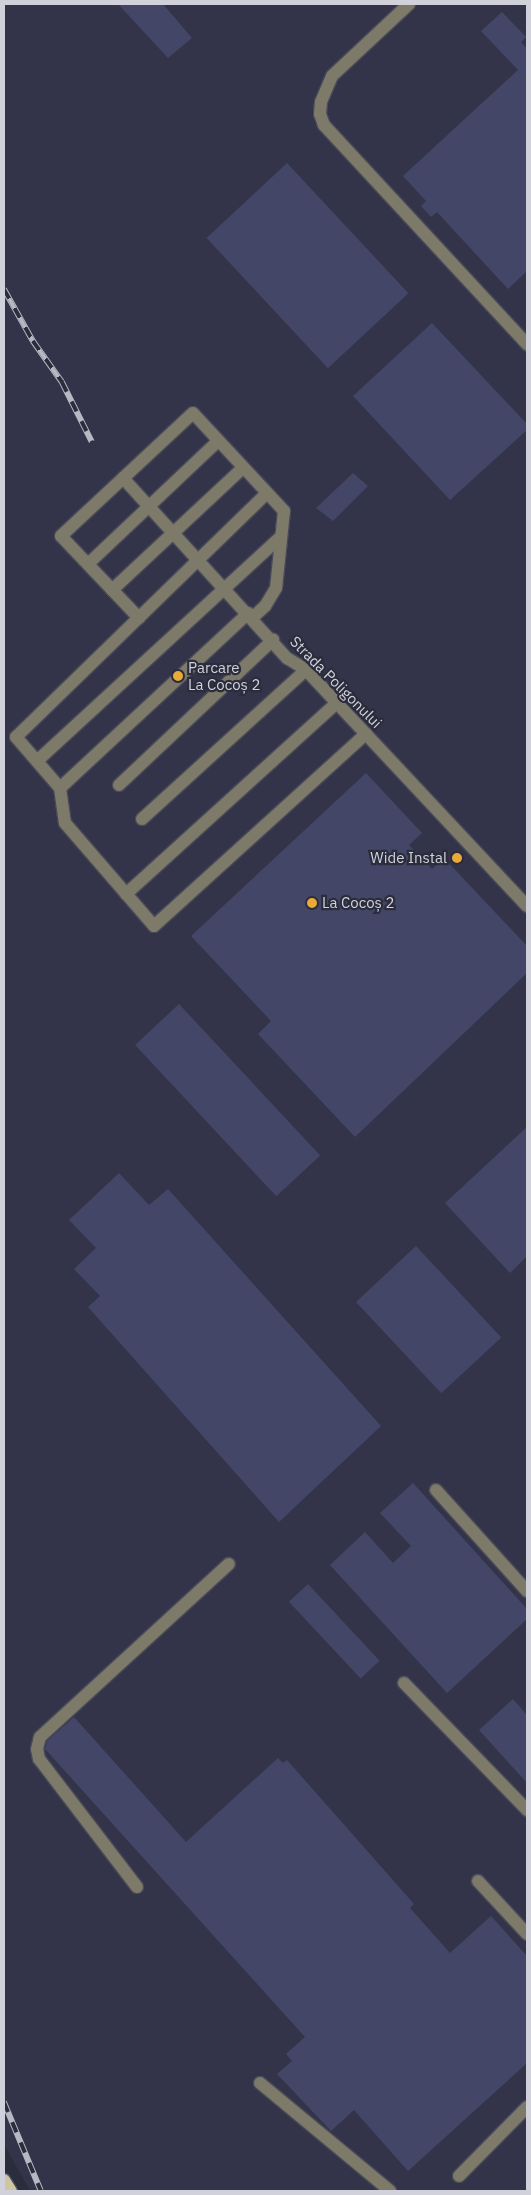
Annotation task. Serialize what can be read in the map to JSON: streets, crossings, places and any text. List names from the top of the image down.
{
  "streets": {
    "lane": ["Strada Poligonului"]
  },
  "places": ["Parcare La Cocoș 2", "Wide Instal", "La Cocoș 2"]
}
